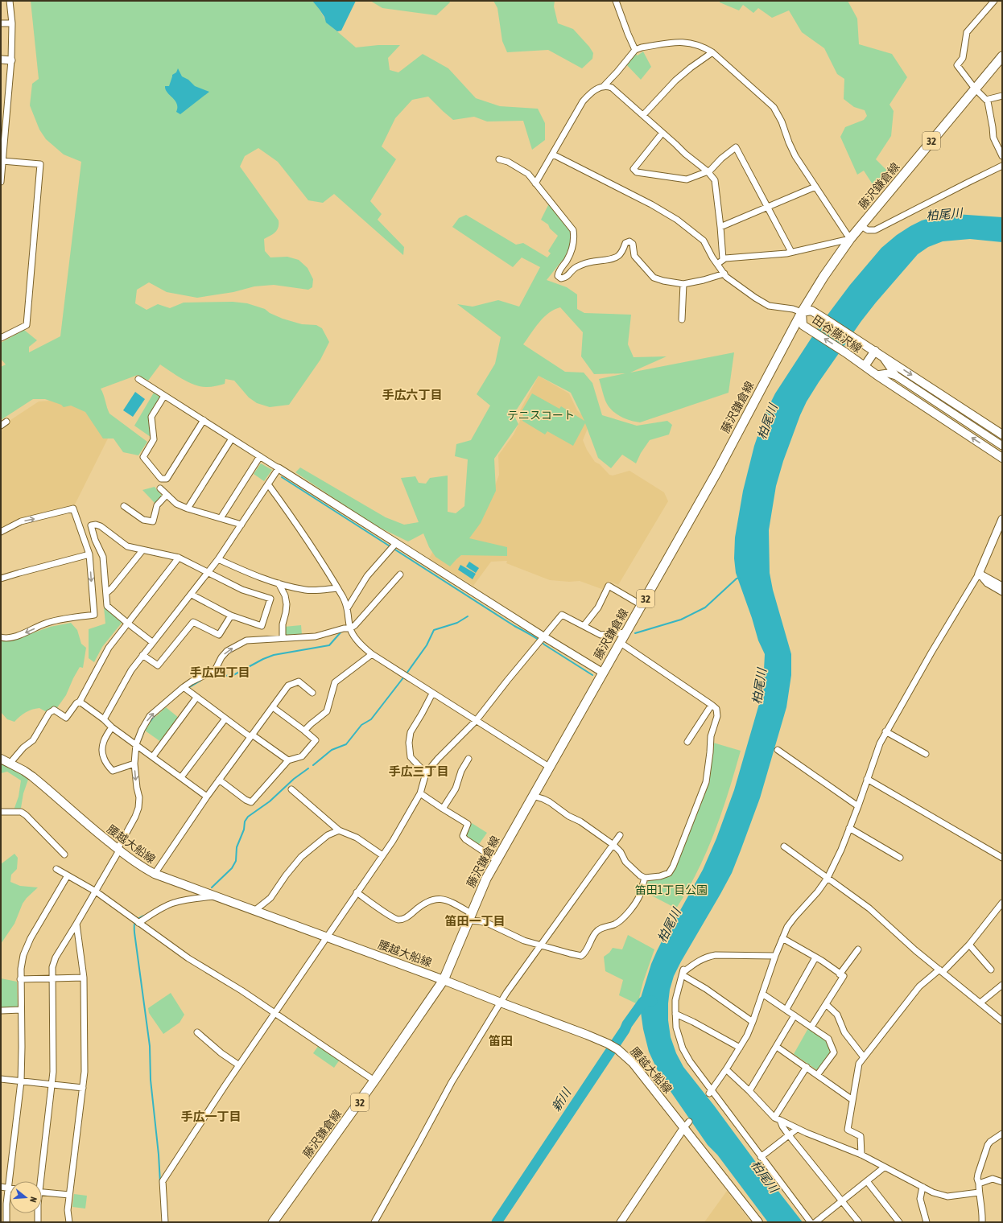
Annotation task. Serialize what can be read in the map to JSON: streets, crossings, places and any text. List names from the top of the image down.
{
  "streets": {
    "main road": [
      "32",
      "藤沢鎌倉線",
      "田谷藤沢線",
      "腰越大船線"
    ]
  },
  "crossings": [
    ["藤沢鎌倉線", "田谷藤沢線"],
    ["藤沢鎌倉線", "腰越大船線"]
  ],
  "districts": [
    "手広六丁目",
    "手広四丁目",
    "手広三丁目",
    "笛田一丁目",
    "笛田",
    "手広一丁目"
  ],
  "water": ["柏尾川", "新川"],
  "parks": ["テニスコート", "笛田1丁目公園"],
  "north": "right"
}
